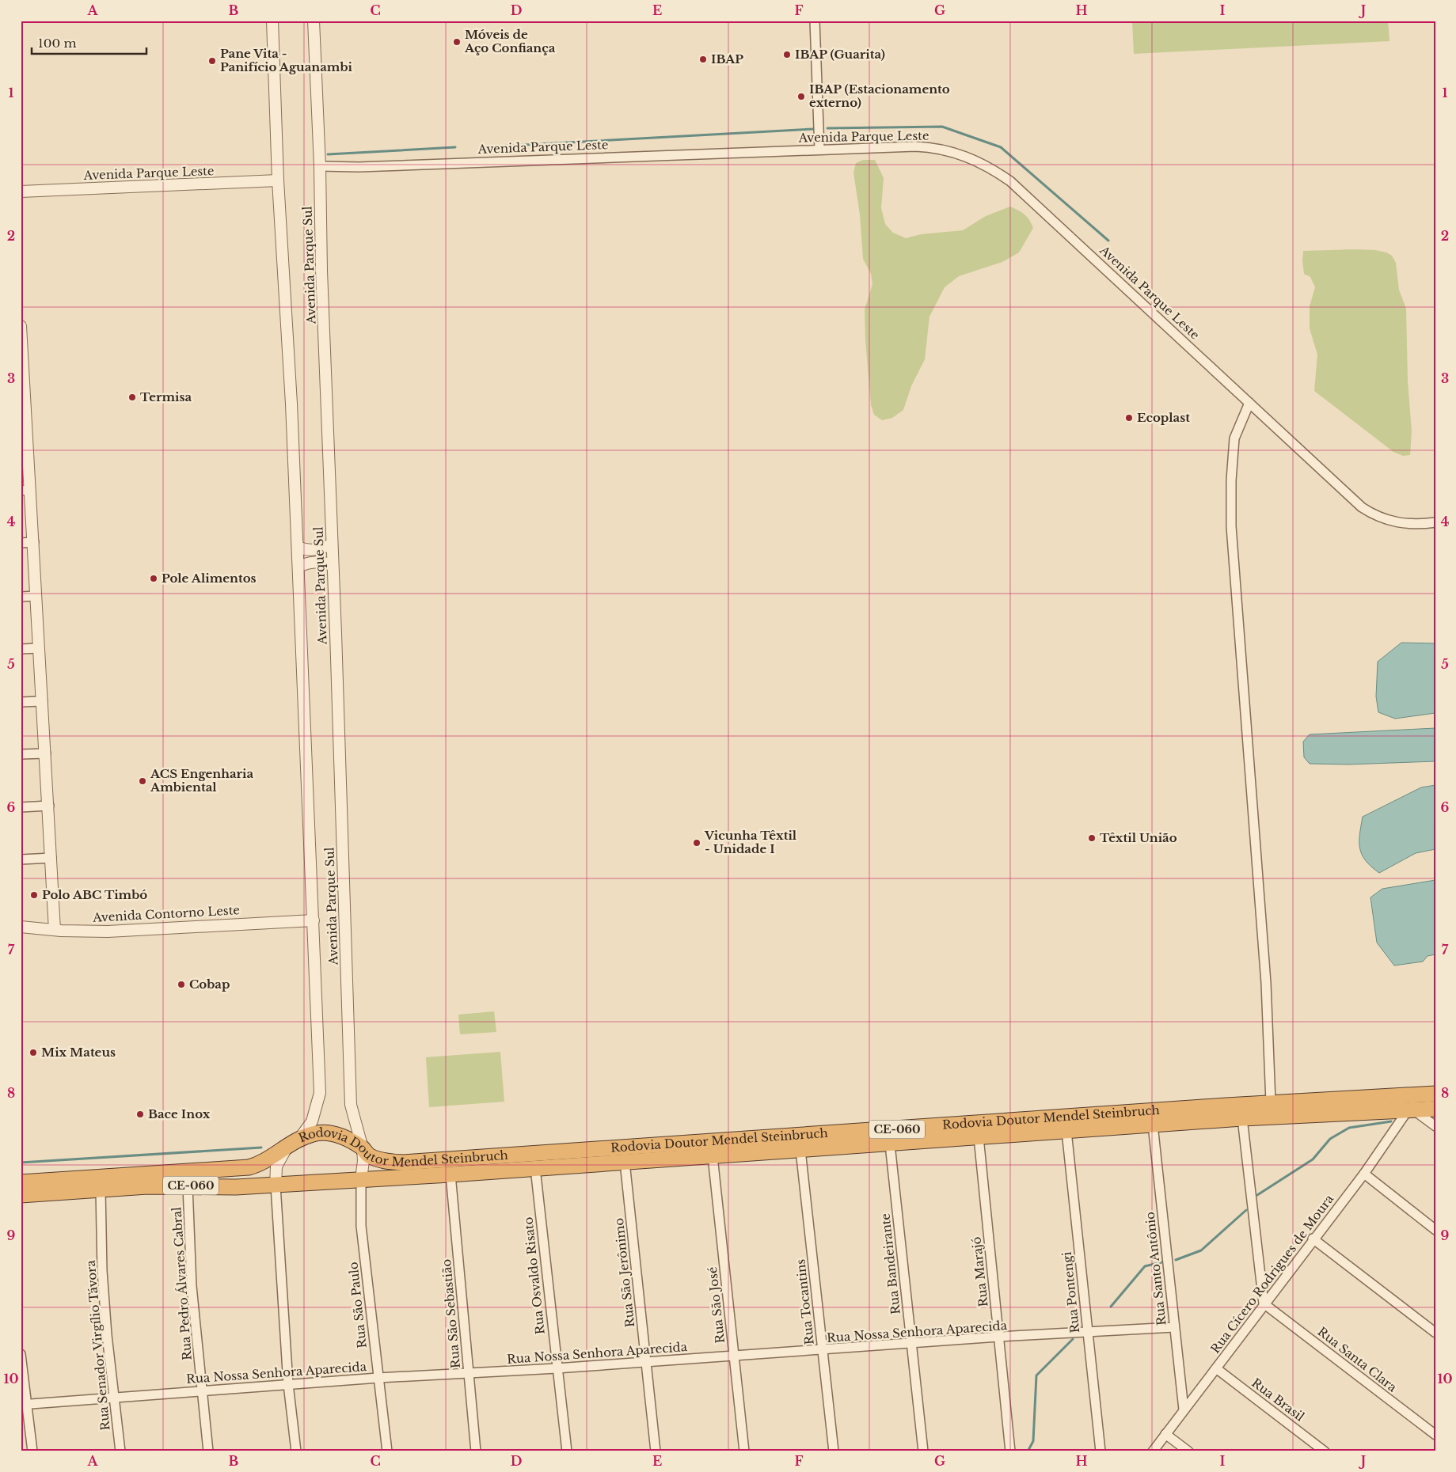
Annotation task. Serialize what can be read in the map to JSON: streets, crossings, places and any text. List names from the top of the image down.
{
  "streets": {
    "highway": ["Rodovia Doutor Mendel Steinbruch", "CE-060"],
    "street": [
      "Avenida Parque Leste",
      "Avenida Parque Sul",
      "Avenida Contorno Leste",
      "Rua Bandeirante",
      "Rua Santo Antônio",
      "Rua Marajó",
      "Rua São Jerônimo",
      "Rua Cícero Rodrigues de Moura",
      "Rua Osvaldo Risato",
      "Rua Pedro Álvares Cabral",
      "Rua Pontengi",
      "Rua Tocantins",
      "Rua São Paulo",
      "Rua São José",
      "Rua São Sebastião",
      "Rua Nossa Senhora Aparecida",
      "Rua Senador Virgílio Távora",
      "Rua Santa Clara",
      "Rua Brasil"
    ]
  },
  "crossings": [
    ["Avenida Parque Leste", "Avenida Parque Sul"],
    ["Avenida Parque Sul", "Avenida Contorno Leste"],
    ["Avenida Parque Sul", "Rodovia Doutor Mendel Steinbruch"],
    ["Avenida Parque Sul", "Rua São Paulo"],
    ["Rodovia Doutor Mendel Steinbruch", "Rua Bandeirante"],
    ["Rodovia Doutor Mendel Steinbruch", "Rua Santo Antônio"],
    ["Rodovia Doutor Mendel Steinbruch", "Rua Marajó"],
    ["Rodovia Doutor Mendel Steinbruch", "Rua São Jerônimo"],
    ["Rodovia Doutor Mendel Steinbruch", "Rua Cícero Rodrigues de Moura"],
    ["Rodovia Doutor Mendel Steinbruch", "Rua Osvaldo Risato"],
    ["Rodovia Doutor Mendel Steinbruch", "Rua Pedro Álvares Cabral"],
    ["Rodovia Doutor Mendel Steinbruch", "Rua Pontengi"],
    ["Rodovia Doutor Mendel Steinbruch", "Rua Tocantins"],
    ["Rodovia Doutor Mendel Steinbruch", "Rua São Paulo"],
    ["Rodovia Doutor Mendel Steinbruch", "Rua São José"],
    ["Rodovia Doutor Mendel Steinbruch", "Rua São Sebastião"],
    ["Rodovia Doutor Mendel Steinbruch", "Rua Senador Virgílio Távora"],
    ["Rua Bandeirante", "Rua Nossa Senhora Aparecida"],
    ["Rua Santo Antônio", "Rua Cícero Rodrigues de Moura"],
    ["Rua Santo Antônio", "Rua Nossa Senhora Aparecida"],
    ["Rua Marajó", "Rua Nossa Senhora Aparecida"],
    ["Rua São Jerônimo", "Rua Nossa Senhora Aparecida"],
    ["Rua Cícero Rodrigues de Moura", "Rua Santa Clara"],
    ["Rua Cícero Rodrigues de Moura", "Rua Brasil"],
    ["Rua Osvaldo Risato", "Rua Nossa Senhora Aparecida"],
    ["Rua Pedro Álvares Cabral", "Rua Nossa Senhora Aparecida"],
    ["Rua Pontengi", "Rua Nossa Senhora Aparecida"],
    ["Rua Tocantins", "Rua Nossa Senhora Aparecida"],
    ["Rua São Paulo", "Rua Nossa Senhora Aparecida"],
    ["Rua São José", "Rua Nossa Senhora Aparecida"],
    ["Rua São Sebastião", "Rua Nossa Senhora Aparecida"],
    ["Rua Nossa Senhora Aparecida", "Rua Senador Virgílio Távora"]
  ],
  "places": [
    "Móveis de Aço Confiança",
    "IBAP (Guarita)",
    "IBAP",
    "Pane Vita - Panifício Aguanambi",
    "IBAP (Estacionamento externo)",
    "Termisa",
    "Ecoplast",
    "Pole Alimentos",
    "ACS Engenharia Ambiental",
    "Têxtil União",
    "Vicunha Têxtil - Unidade I",
    "Polo ABC Timbó",
    "Cobap",
    "Mix Mateus",
    "Bace Inox"
  ],
  "scale_bar": "100 m",
  "grid": {
    "columns": [
      "A",
      "B",
      "C",
      "D",
      "E",
      "F",
      "G",
      "H",
      "I",
      "J"
    ],
    "rows": [
      "1",
      "2",
      "3",
      "4",
      "5",
      "6",
      "7",
      "8",
      "9",
      "10"
    ]
  }
}
